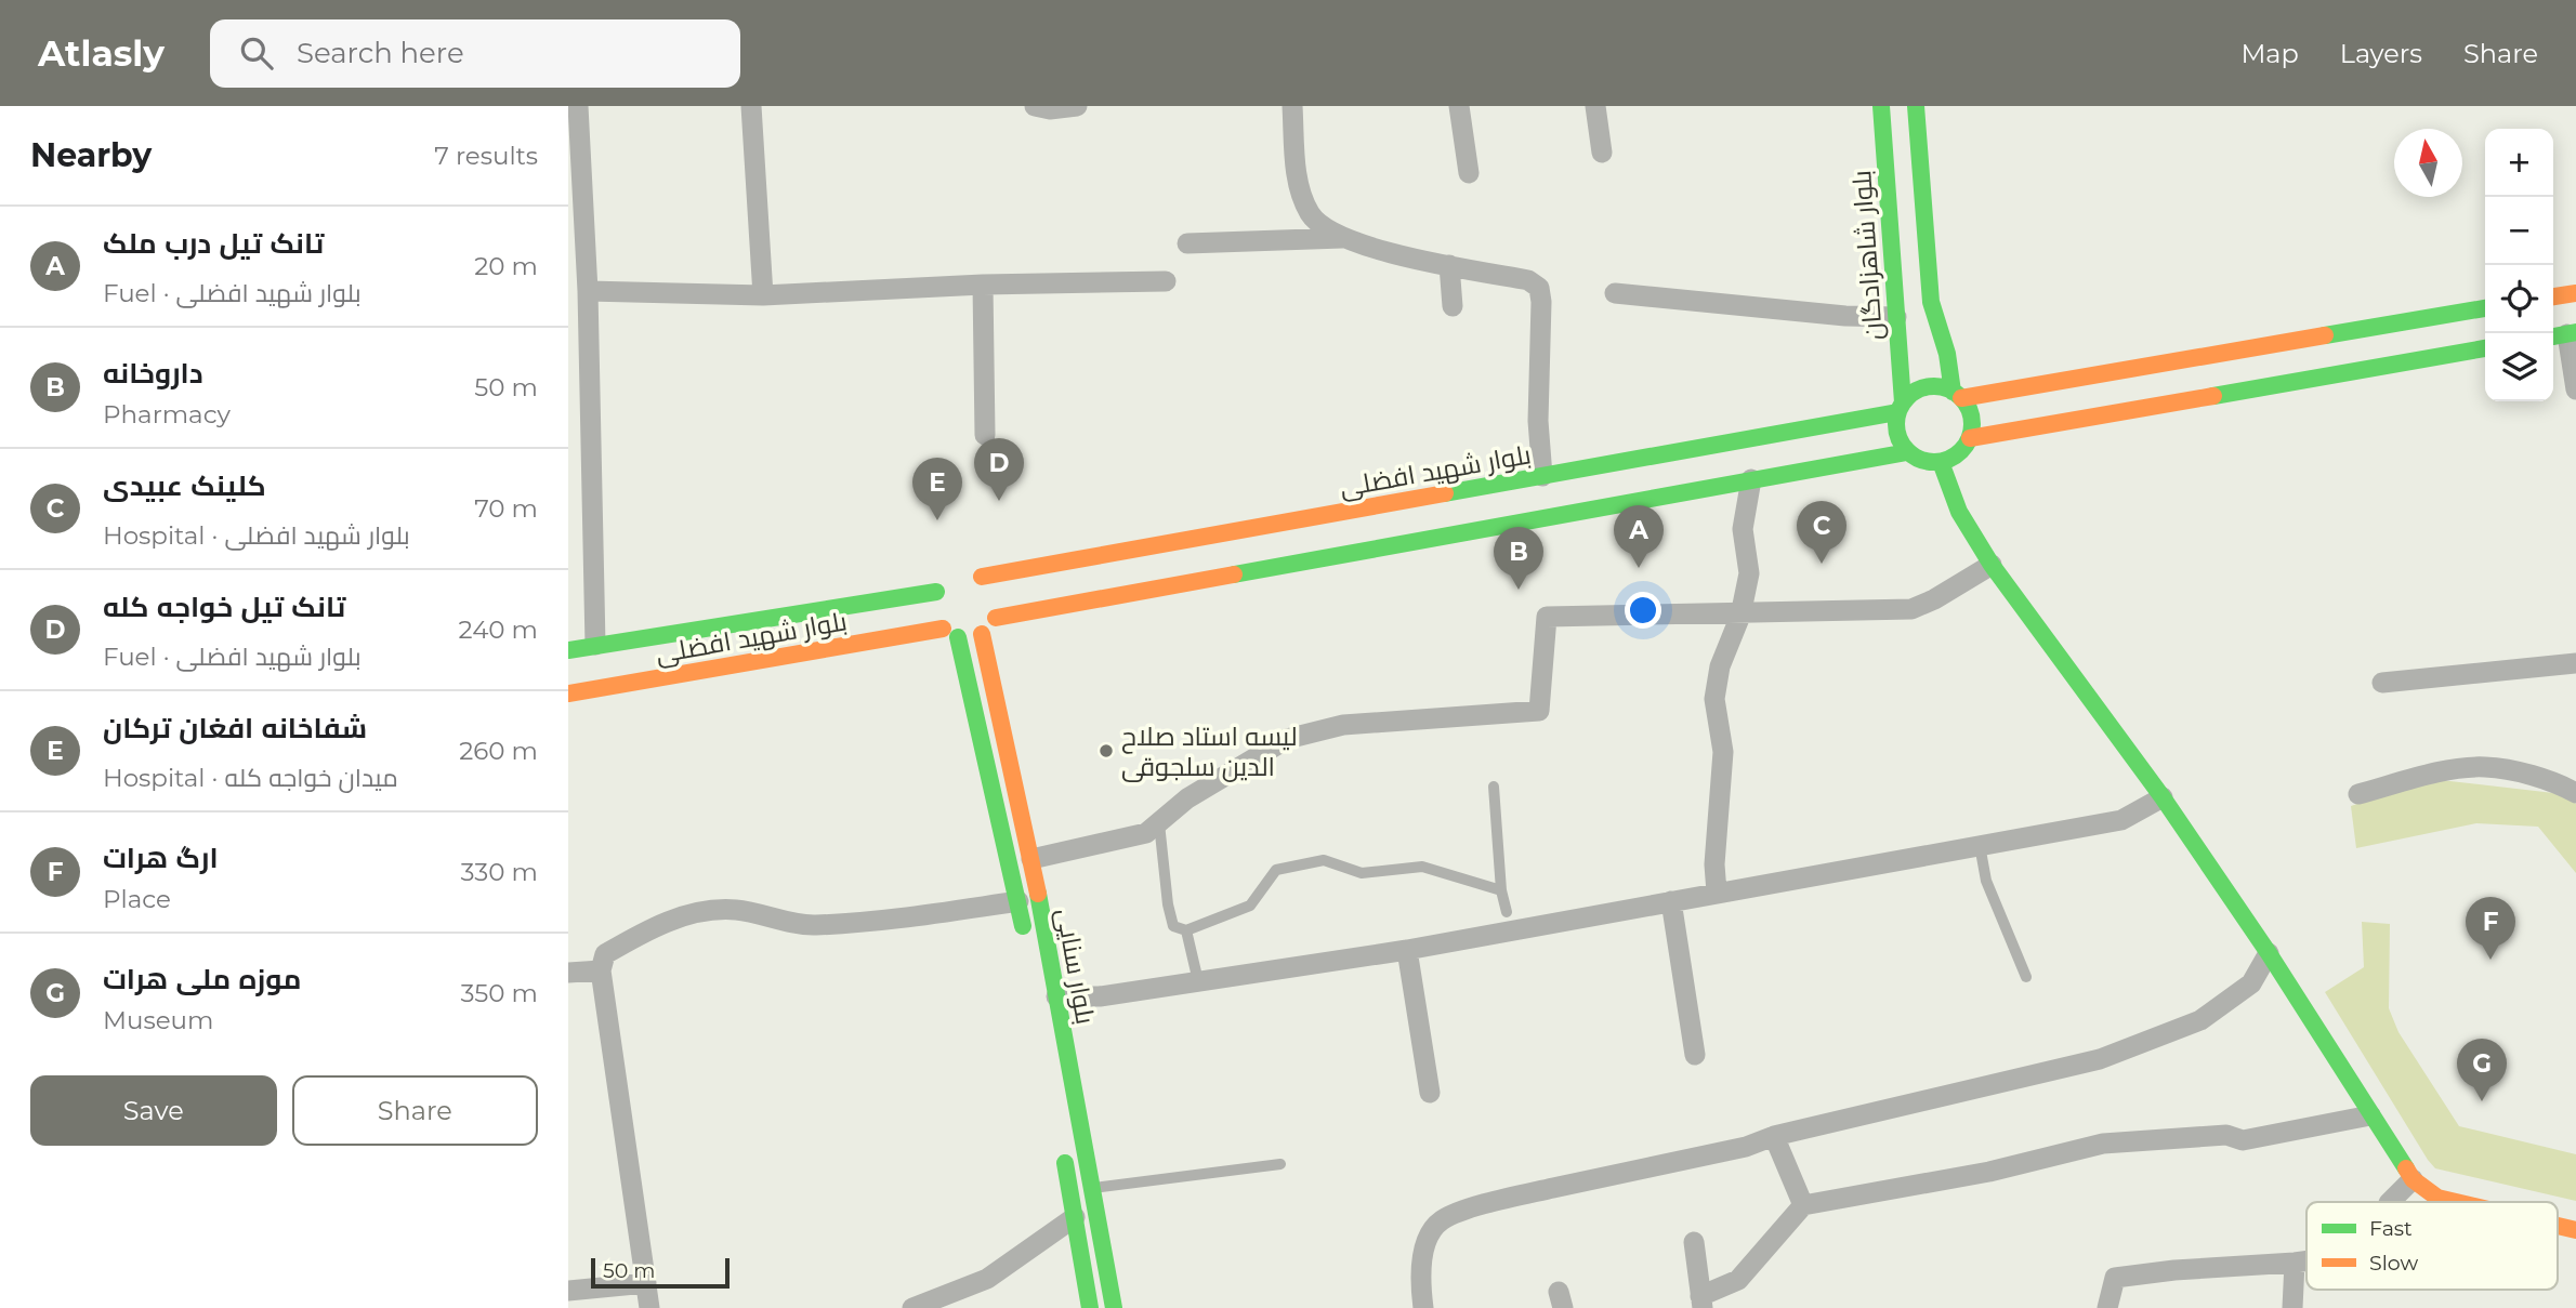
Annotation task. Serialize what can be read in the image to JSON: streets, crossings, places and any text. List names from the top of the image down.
{
  "streets": {
    "main road": ["بلوار شاهزادگان", "بلوار شهید افضلی", "بلوار سنایی"]
  },
  "crossings": [
    ["بلوار شاهزادگان", "بلوار شهید افضلی"],
    ["بلوار شهید افضلی", "بلوار سنایی"]
  ],
  "places": ["لیسه استاد صلاح الدین سلجوقی"],
  "legend": ["Fast", "Slow"],
  "scale_bar": "50 m",
  "north": "top",
  "page": {
    "header": "Atlasly",
    "search": "Search here",
    "nav": ["Map", "Layers", "Share"],
    "heading": ["Nearby", "7 results"],
    "map_buttons": ["+", "−"],
    "list": [
      {
        "mark": "A",
        "name": "تانک تیل درب ملک",
        "note": "Fuel · بلوار شهید افضلی",
        "value": "20 m"
      },
      {
        "mark": "B",
        "name": "داروخانه",
        "note": "Pharmacy",
        "value": "50 m"
      },
      {
        "mark": "C",
        "name": "کلینک عبیدی",
        "note": "Hospital · بلوار شهید افضلی",
        "value": "70 m"
      },
      {
        "mark": "D",
        "name": "تانک تیل خواجه کله",
        "note": "Fuel · بلوار شهید افضلی",
        "value": "240 m"
      },
      {
        "mark": "E",
        "name": "شفاخانه افغان ترکان",
        "note": "Hospital · میدان خواجه کله",
        "value": "260 m"
      },
      {
        "mark": "F",
        "name": "ارگ هرات",
        "note": "Place",
        "value": "330 m"
      },
      {
        "mark": "G",
        "name": "موزه ملی هرات",
        "note": "Museum",
        "value": "350 m"
      }
    ],
    "pins": [
      "D",
      "E",
      "C",
      "A",
      "B",
      "F",
      "G"
    ],
    "buttons": ["Save", "Share"],
    "scale": "50 m"
  }
}
